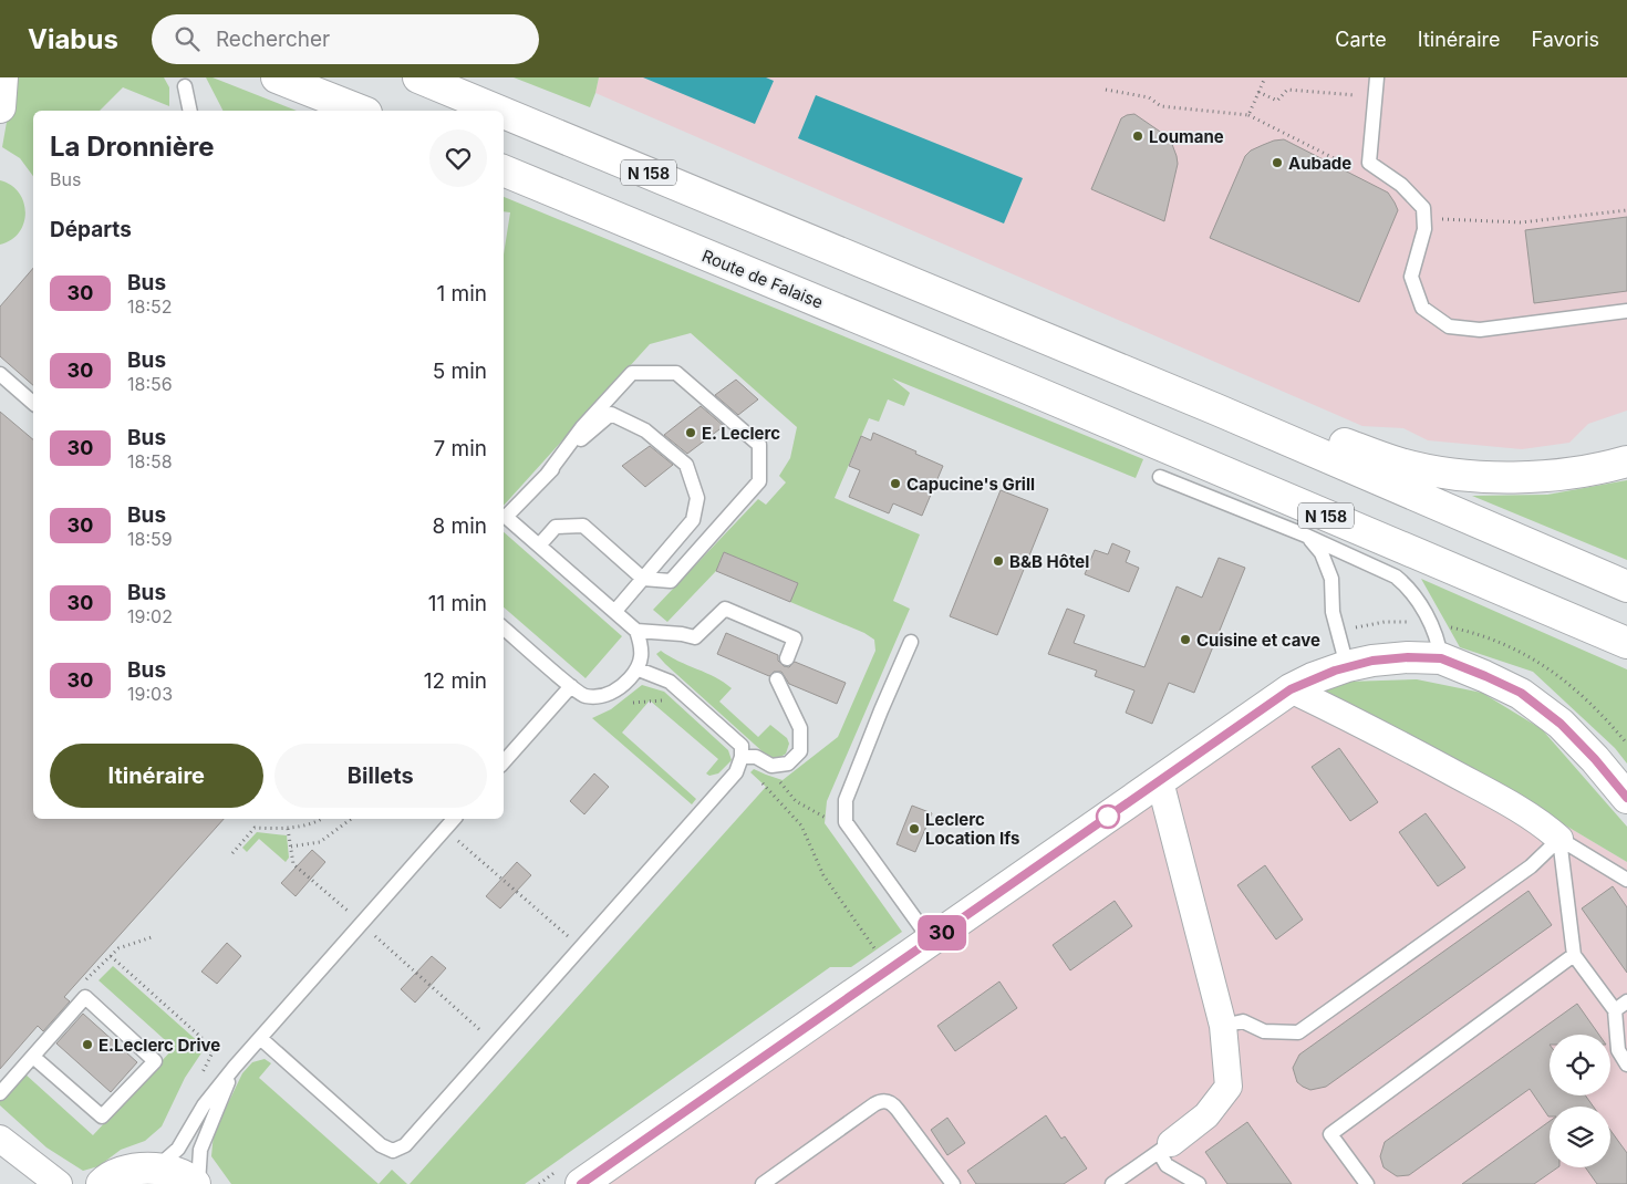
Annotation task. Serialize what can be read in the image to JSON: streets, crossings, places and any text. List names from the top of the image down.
{
  "streets": {
    "main road": ["N 158", "Route de Falaise"]
  },
  "places": [
    "Loumane",
    "Aubade",
    "E. Leclerc",
    "Capucine's Grill",
    "B&B Hôtel",
    "Cuisine et cave",
    "Leclerc Location Ifs",
    "E.Leclerc Drive"
  ],
  "lines": ["bus line 30"],
  "page": {
    "header": "Viabus",
    "search": "Rechercher",
    "nav": ["Carte", "Itinéraire", "Favoris"],
    "on_map": "30",
    "heading": [
      ["La Dronnière", "Bus"],
      "Départs"
    ],
    "list": [
      {
        "mark": "30",
        "name": "Bus",
        "note": "18:52",
        "value": "1 min"
      },
      {
        "mark": "30",
        "name": "Bus",
        "note": "18:56",
        "value": "5 min"
      },
      {
        "mark": "30",
        "name": "Bus",
        "note": "18:58",
        "value": "7 min"
      },
      {
        "mark": "30",
        "name": "Bus",
        "note": "18:59",
        "value": "8 min"
      },
      {
        "mark": "30",
        "name": "Bus",
        "note": "19:02",
        "value": "11 min"
      },
      {
        "mark": "30",
        "name": "Bus",
        "note": "19:03",
        "value": "12 min"
      }
    ],
    "buttons": ["Itinéraire", "Billets"]
  }
}
